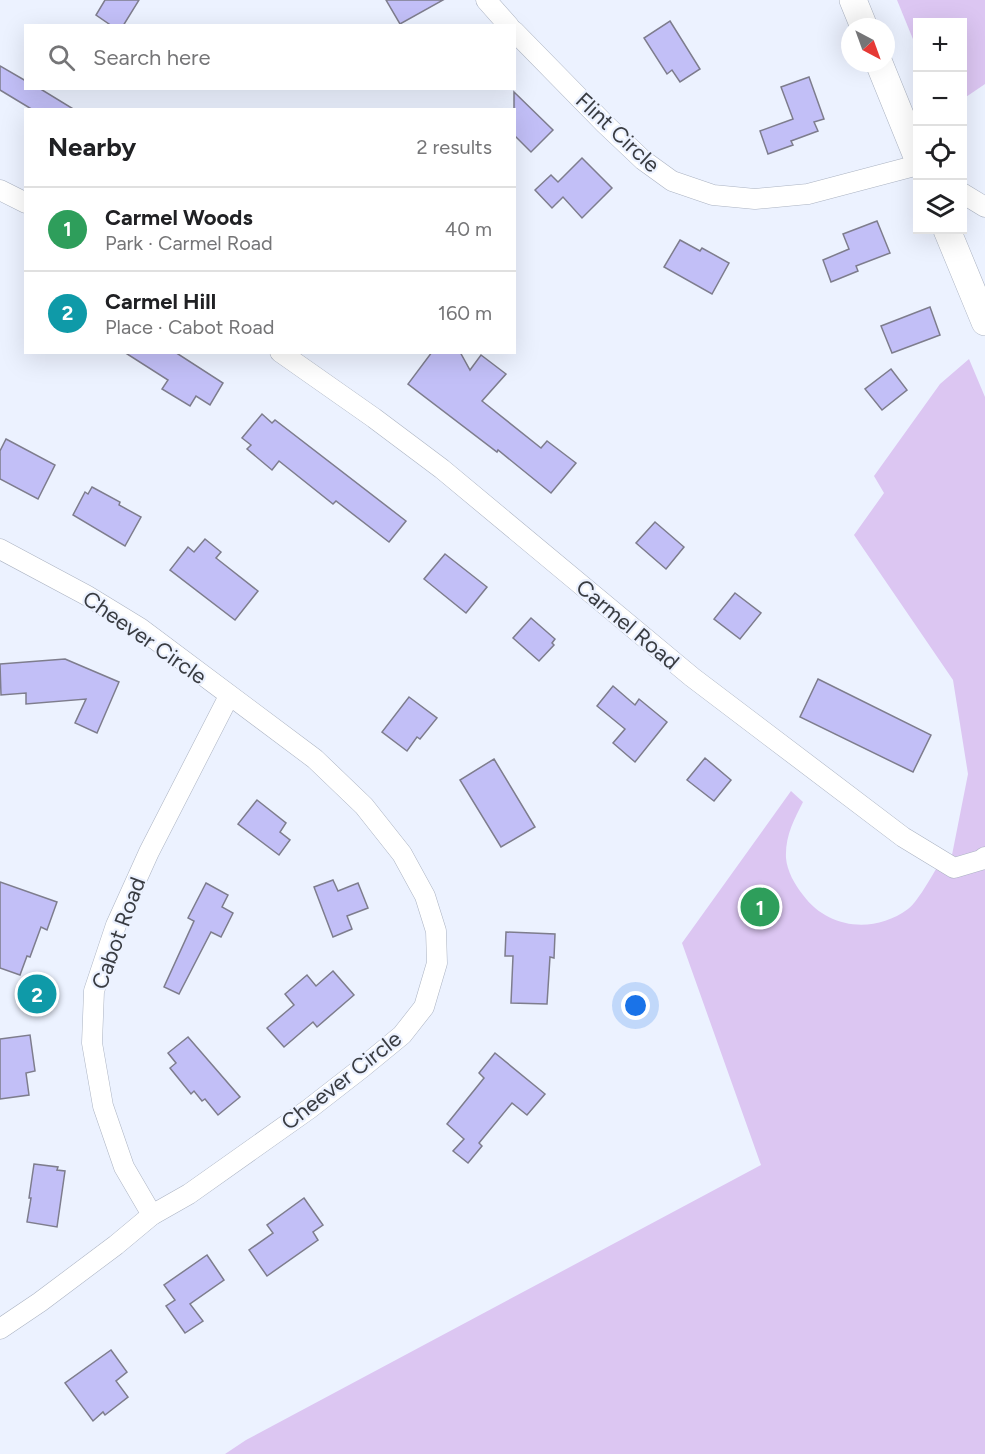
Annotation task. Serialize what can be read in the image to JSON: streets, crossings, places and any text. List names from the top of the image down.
{
  "streets": {
    "street": [
      "Flint Circle",
      "Carmel Road",
      "Cheever Circle",
      "Cabot Road"
    ]
  },
  "crossings": [
    ["Cheever Circle", "Cabot Road"]
  ],
  "north": "bottom right",
  "page": {
    "map_buttons": ["+", "−"],
    "search": "Search here",
    "heading": ["Nearby", "2 results"],
    "list": [
      {
        "mark": "1",
        "name": "Carmel Woods",
        "note": "Park · Carmel Road",
        "value": "40 m"
      },
      {
        "mark": "2",
        "name": "Carmel Hill",
        "note": "Place · Cabot Road",
        "value": "160 m"
      }
    ],
    "pins": ["1", "2"]
  }
}
